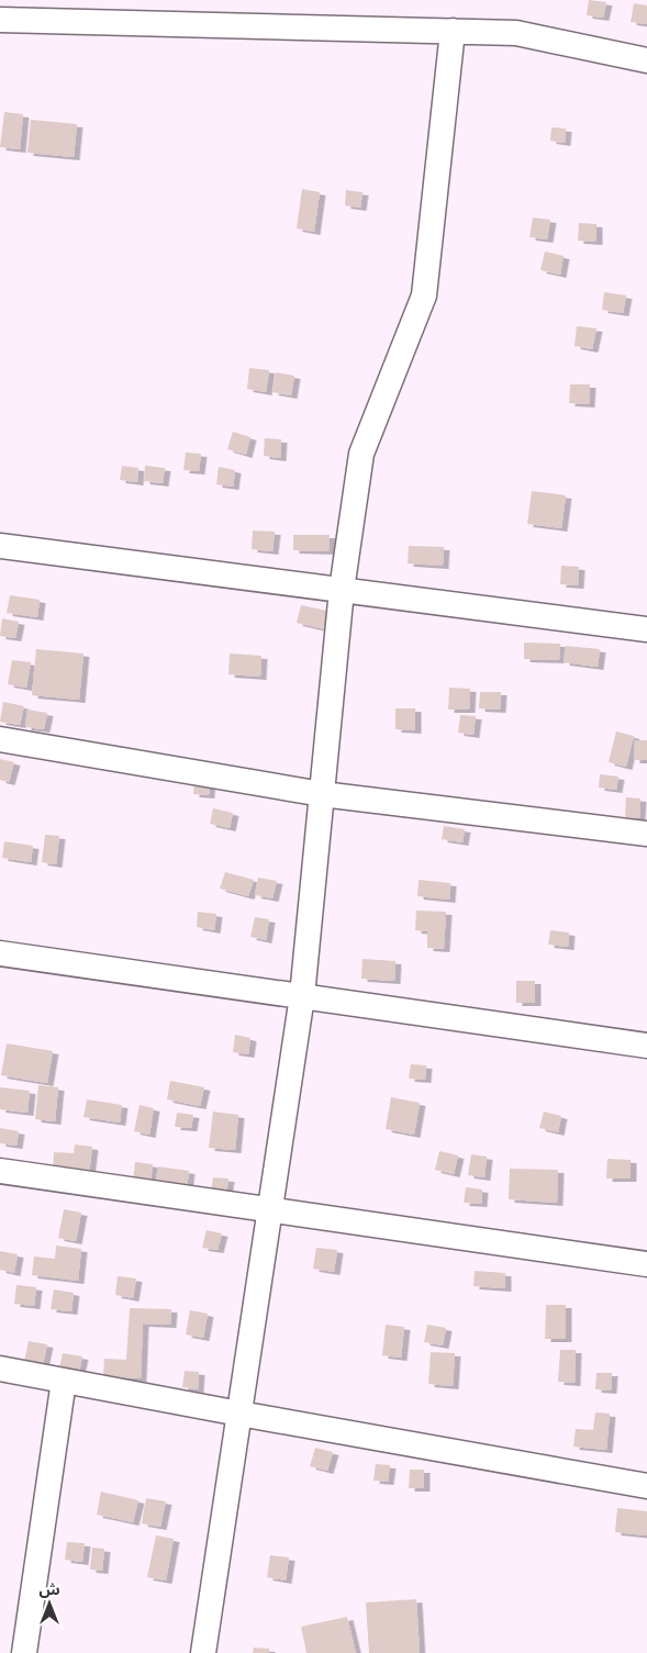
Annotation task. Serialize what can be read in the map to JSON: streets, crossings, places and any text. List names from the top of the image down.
{
  "north": "top"
}
